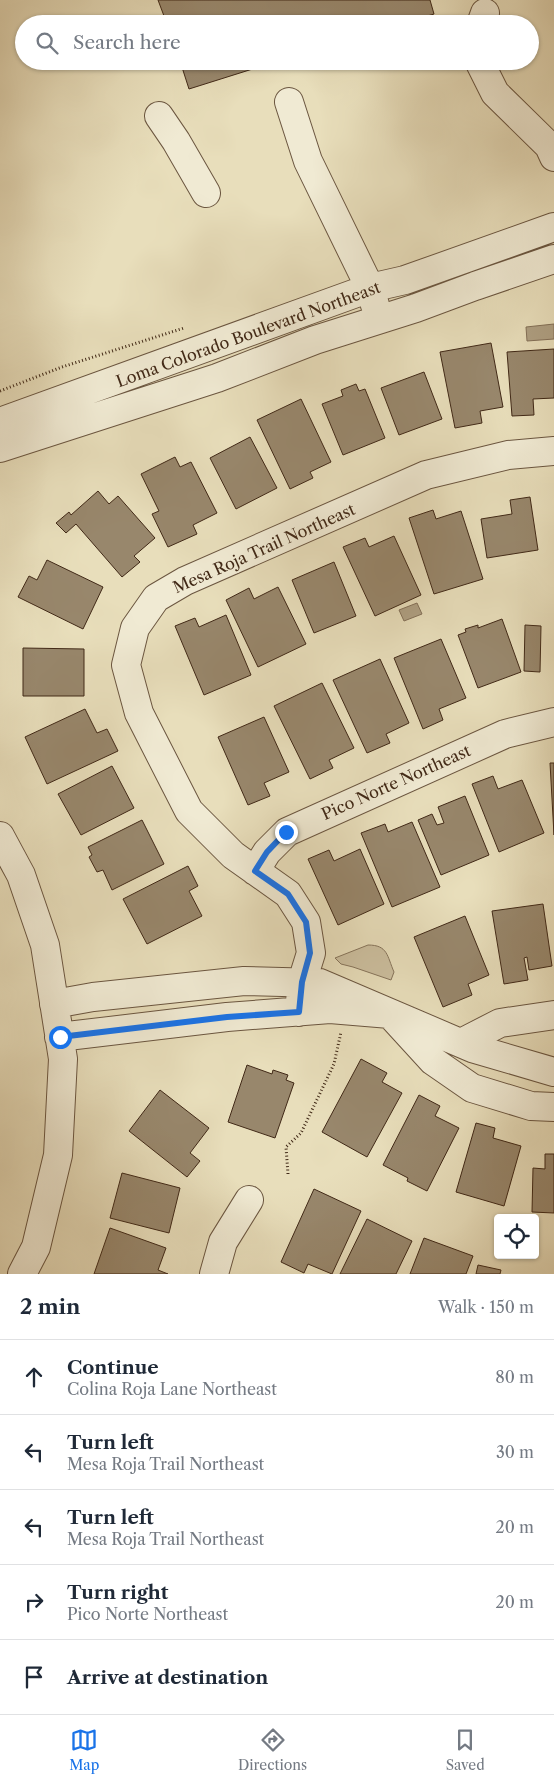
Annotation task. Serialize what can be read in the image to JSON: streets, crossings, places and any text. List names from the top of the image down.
{
  "streets": {
    "street": ["Loma Colorado Boulevard Northeast", "Mesa Roja Trail Northeast", "Pico Norte Northeast"]
  },
  "crossings": [
    ["Mesa Roja Trail Northeast", "Pico Norte Northeast"]
  ],
  "page": {
    "search": "Search here",
    "heading": ["2 min", "Walk · 150 m"],
    "list": [
      ["Continue", "Colina Roja Lane Northeast", "80 m"],
      ["Turn left", "Mesa Roja Trail Northeast", "30 m"],
      ["Turn left", "Mesa Roja Trail Northeast", "20 m"],
      ["Turn right", "Pico Norte Northeast", "20 m"],
      "Arrive at destination"
    ],
    "nav": ["Map", "Directions", "Saved"]
  }
}
